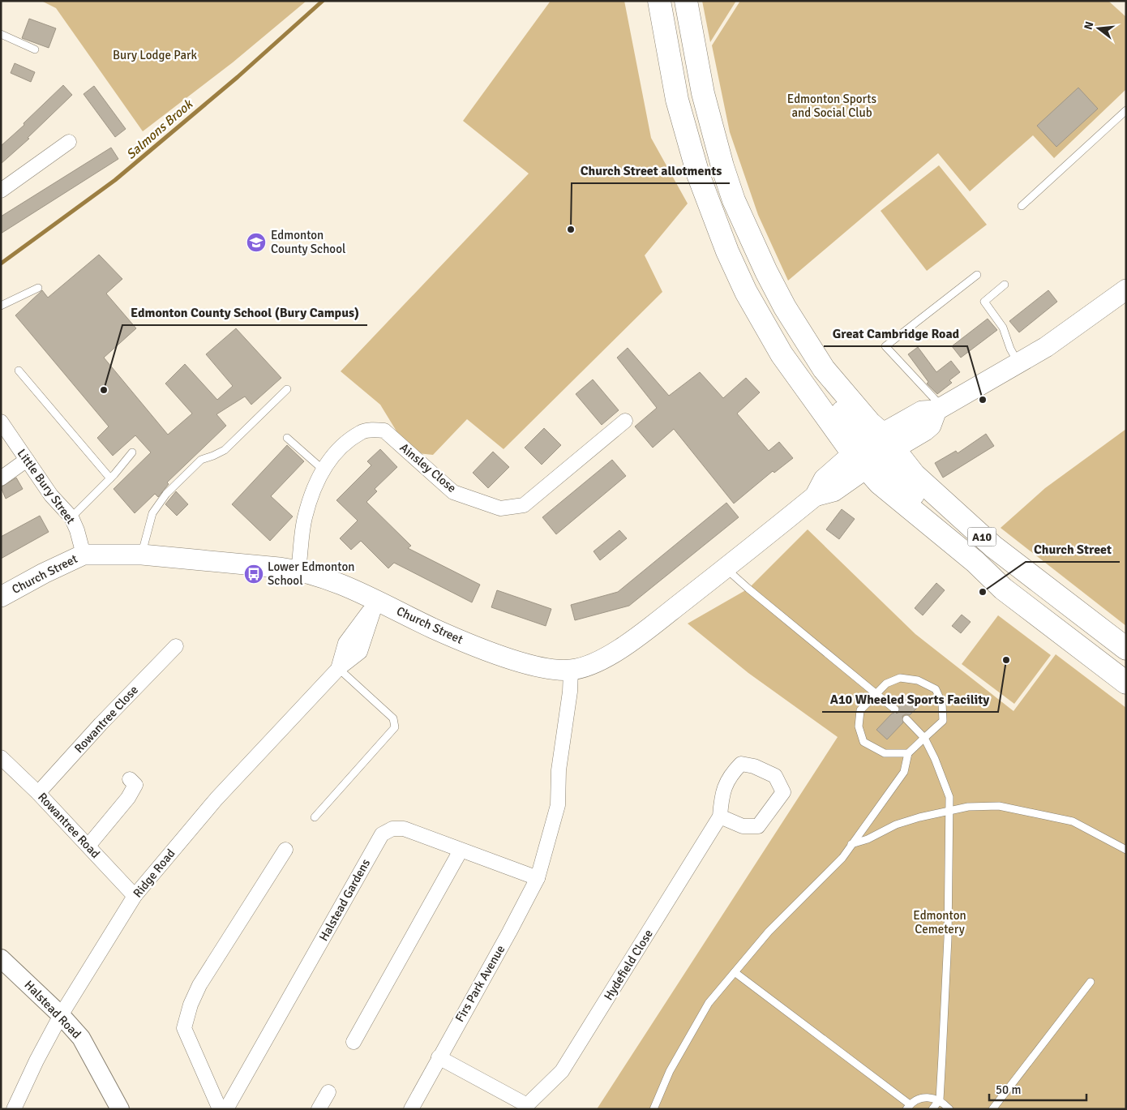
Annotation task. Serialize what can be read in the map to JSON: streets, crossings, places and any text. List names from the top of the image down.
{
  "streets": {
    "highway": ["A10"],
    "main road": ["Church Street"],
    "street": [
      "Ainsley Close",
      "Little Bury Street",
      "Rowantree Close",
      "Rowantree Road",
      "Ridge Road",
      "Halstead Gardens",
      "Hydefield Close",
      "Firs Park Avenue",
      "Halstead Road"
    ]
  },
  "crossings": [
    ["Ainsley Close", "Church Street"],
    ["Little Bury Street", "Church Street"],
    ["A10", "Church Street"],
    ["Church Street", "Ridge Road"],
    ["Church Street", "Firs Park Avenue"],
    ["Rowantree Close", "Rowantree Road"],
    ["Rowantree Road", "Ridge Road"],
    ["Ridge Road", "Halstead Road"],
    ["Halstead Gardens", "Firs Park Avenue"],
    ["Hydefield Close", "Firs Park Avenue"]
  ],
  "water": ["Salmons Brook"],
  "parks": ["Bury Lodge Park", "Edmonton Sports and Social Club", "Edmonton Cemetery"],
  "places": {
    "other": [
      "Church Street allotments",
      "Edmonton County School (Bury Campus)",
      "Great Cambridge Road",
      "Church Street",
      "A10 Wheeled Sports Facility"
    ],
    "school or university": ["Edmonton County School"],
    "bus stop": ["Lower Edmonton School"]
  },
  "scale_bar": "50 m",
  "north": "left"
}
